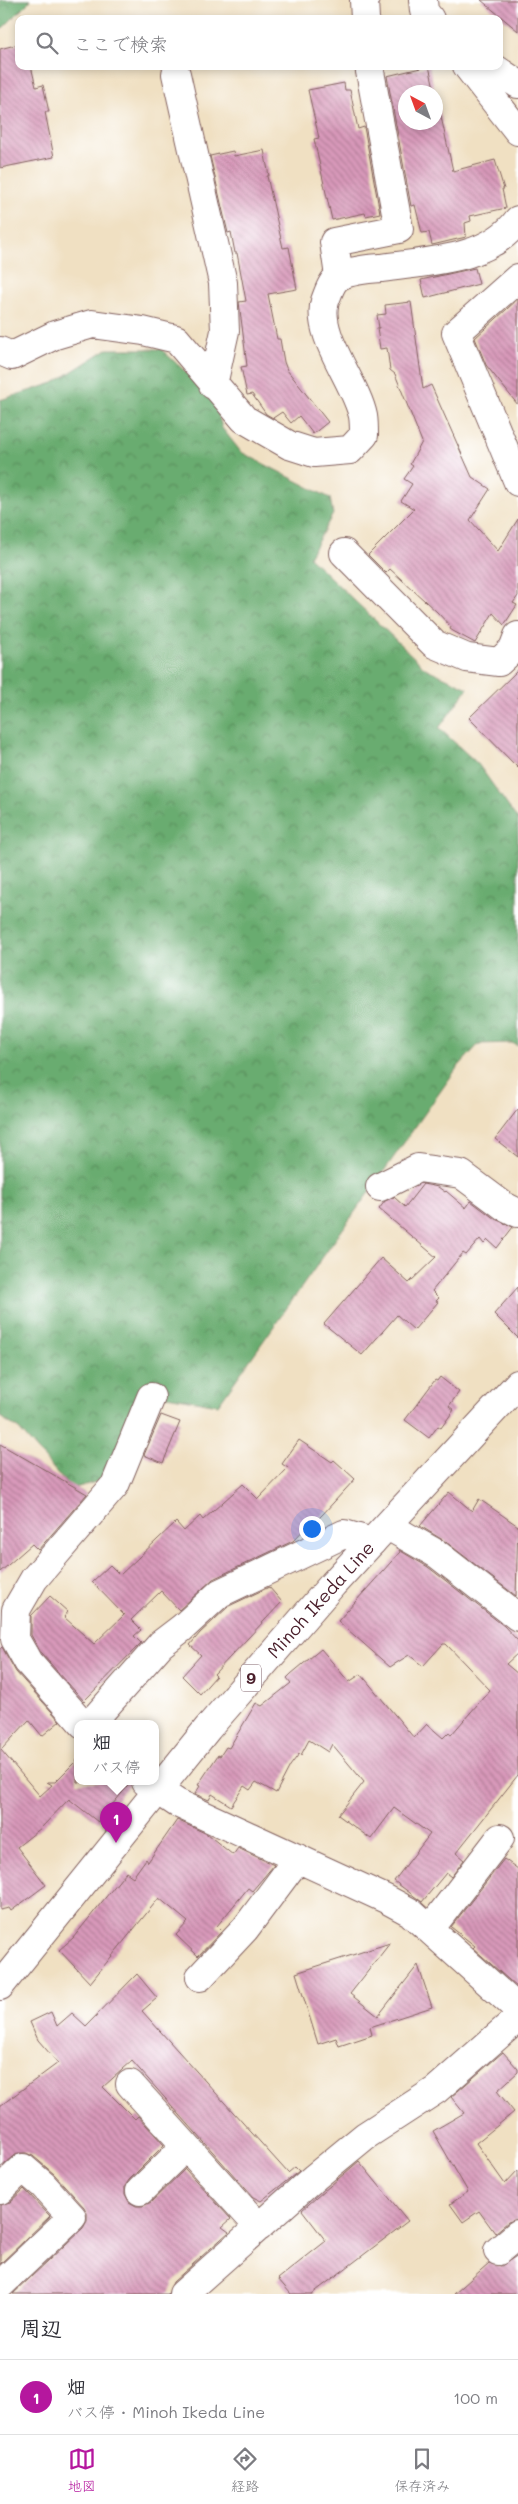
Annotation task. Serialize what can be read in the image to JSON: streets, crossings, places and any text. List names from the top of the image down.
{
  "streets": {
    "street": ["Minoh Ikeda Line", "9"]
  },
  "north": "top left",
  "page": {
    "search": "ここで検索",
    "popup": ["畑", "バス停"],
    "pins": "1",
    "heading": "周辺",
    "list": [
      {
        "mark": "1",
        "name": "畑",
        "note": "バス停 · Minoh Ikeda Line",
        "value": "100 m"
      }
    ],
    "nav": ["地図", "経路", "保存済み"]
  }
}
